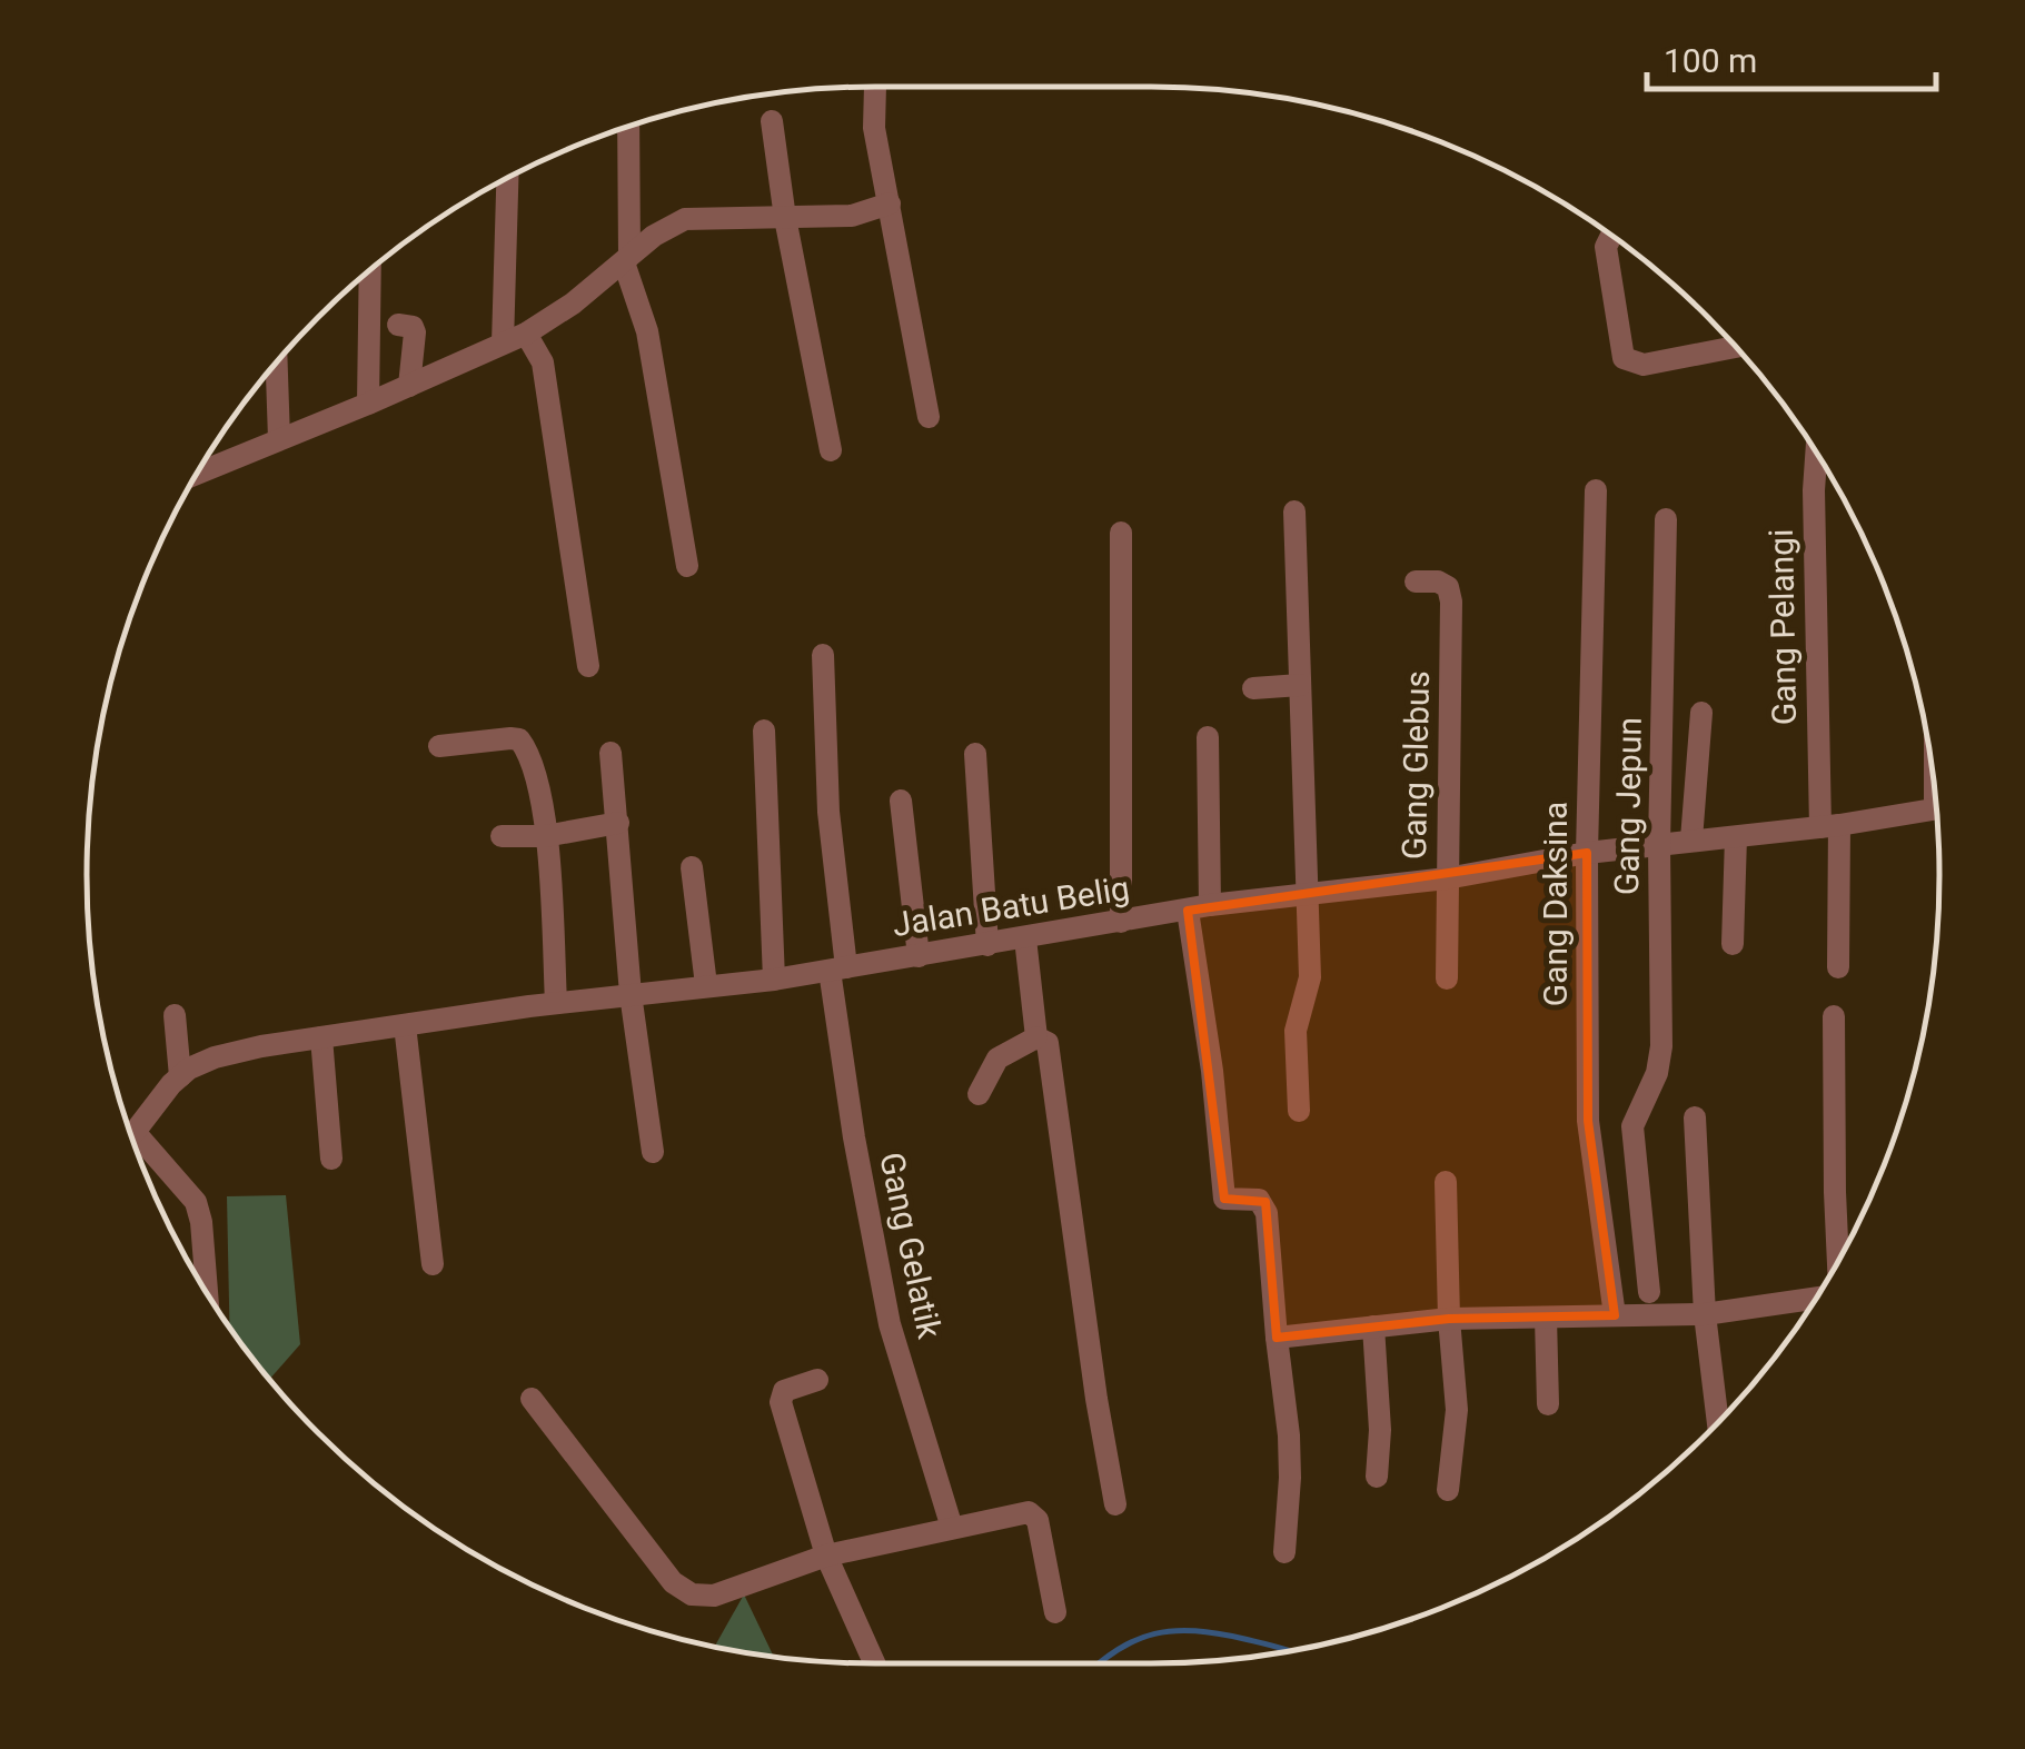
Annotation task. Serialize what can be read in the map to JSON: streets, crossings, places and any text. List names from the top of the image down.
{
  "streets": {
    "street": [
      "Gang Pelangi",
      "Gang Glebus",
      "Gang Jepun",
      "Gang Daksina",
      "Jalan Batu Belig",
      "Gang Gelatik"
    ]
  },
  "crossings": [
    ["Gang Pelangi", "Jalan Batu Belig"],
    ["Gang Glebus", "Jalan Batu Belig"],
    ["Gang Jepun", "Jalan Batu Belig"],
    ["Gang Daksina", "Jalan Batu Belig"],
    ["Jalan Batu Belig", "Gang Gelatik"]
  ],
  "scale_bar": "100 m"
}
